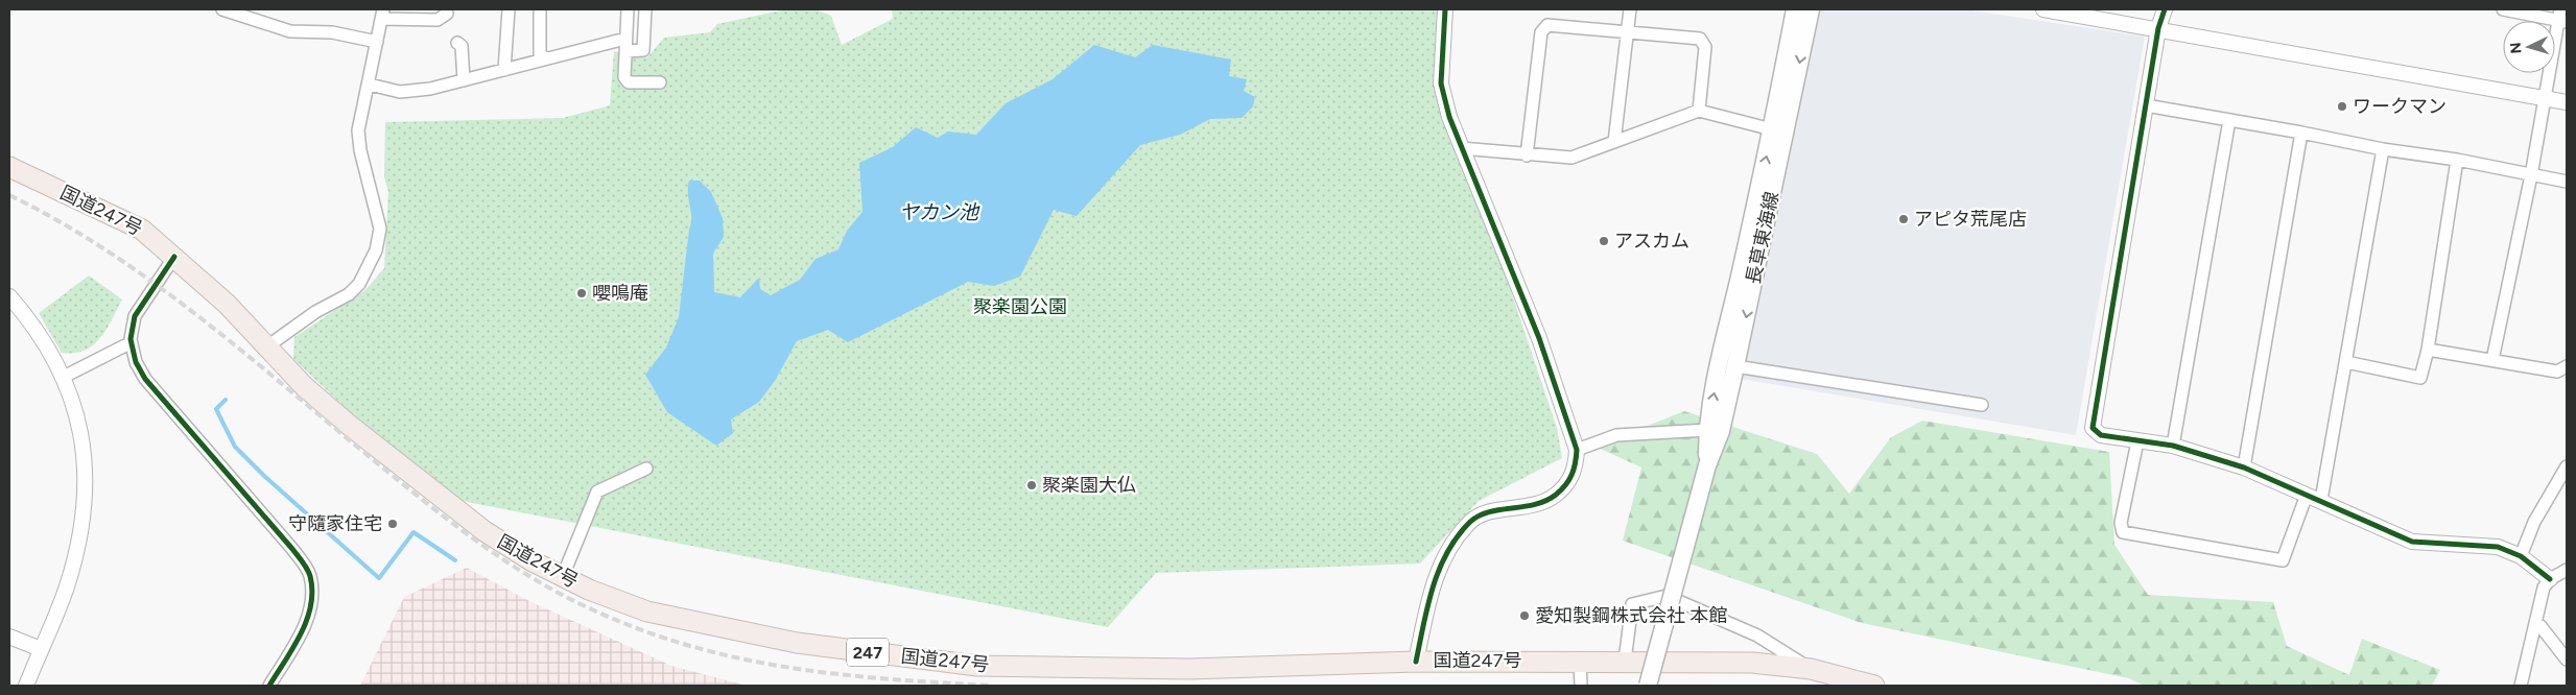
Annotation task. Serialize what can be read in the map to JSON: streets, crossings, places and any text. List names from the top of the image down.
{
  "streets": {
    "highway": ["国道247号", "247"],
    "main road": ["長草東海線"]
  },
  "water": ["ヤカン池"],
  "parks": ["聚楽園公園"],
  "places": [
    "ワークマン",
    "アピタ荒尾店",
    "アスカム",
    "嚶鳴庵",
    "聚楽園大仏",
    "守隨家住宅",
    "愛知製鋼株式会社 本館"
  ],
  "north": "left"
}
